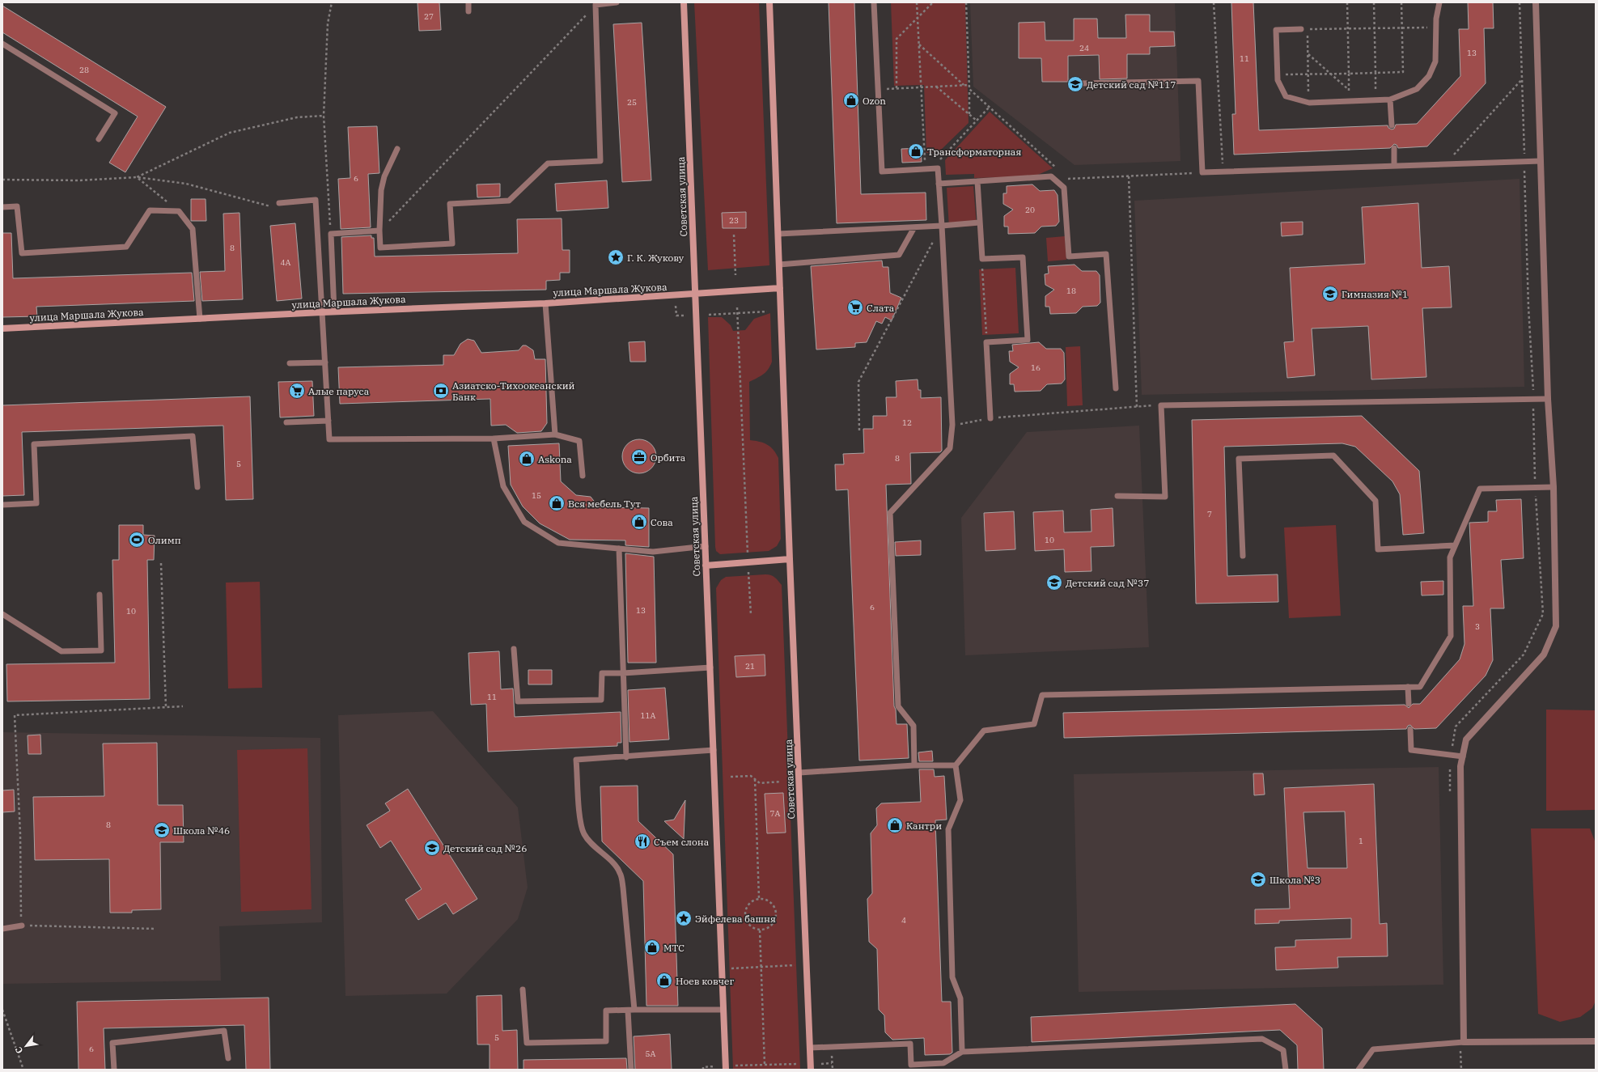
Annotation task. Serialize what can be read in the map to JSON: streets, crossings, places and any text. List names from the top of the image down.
{
  "streets": {
    "street": ["Советская улица", "улица Маршала Жукова"]
  },
  "crossings": [
    ["Советская улица", "улица Маршала Жукова"]
  ],
  "places": {
    "school or university": [
      "Детский сад №117",
      "Гимназия №1",
      "Детский сад №37",
      "Школа №46",
      "Детский сад №26",
      "Школа №3"
    ],
    "shop": [
      "Ozon",
      "Трансформаторная",
      "Askona",
      "Вся мебель Тут",
      "Сова",
      "Кантри",
      "МТС",
      "Ноев ковчег"
    ],
    "place": ["Г. К. Жукову", "Эйфелева башня"],
    "supermarket": ["Слата", "Алые паруса"],
    "bank": ["Азиатско-Тихоокеанский Банк"],
    "office": ["Орбита"],
    "sports": ["Олимп"],
    "restaurant": ["Съем слона"]
  },
  "house_numbers": [
    "27",
    "24",
    "13",
    "11",
    "28",
    "25",
    "6",
    "20",
    "23",
    "8",
    "4А",
    "18",
    "16",
    "12",
    "8",
    "5",
    "15",
    "7",
    "10",
    "6",
    "13",
    "10",
    "3",
    "21",
    "11",
    "11А",
    "7А",
    "8",
    "1",
    "4",
    "5",
    "6",
    "5А"
  ],
  "north": "bottom left"
}
